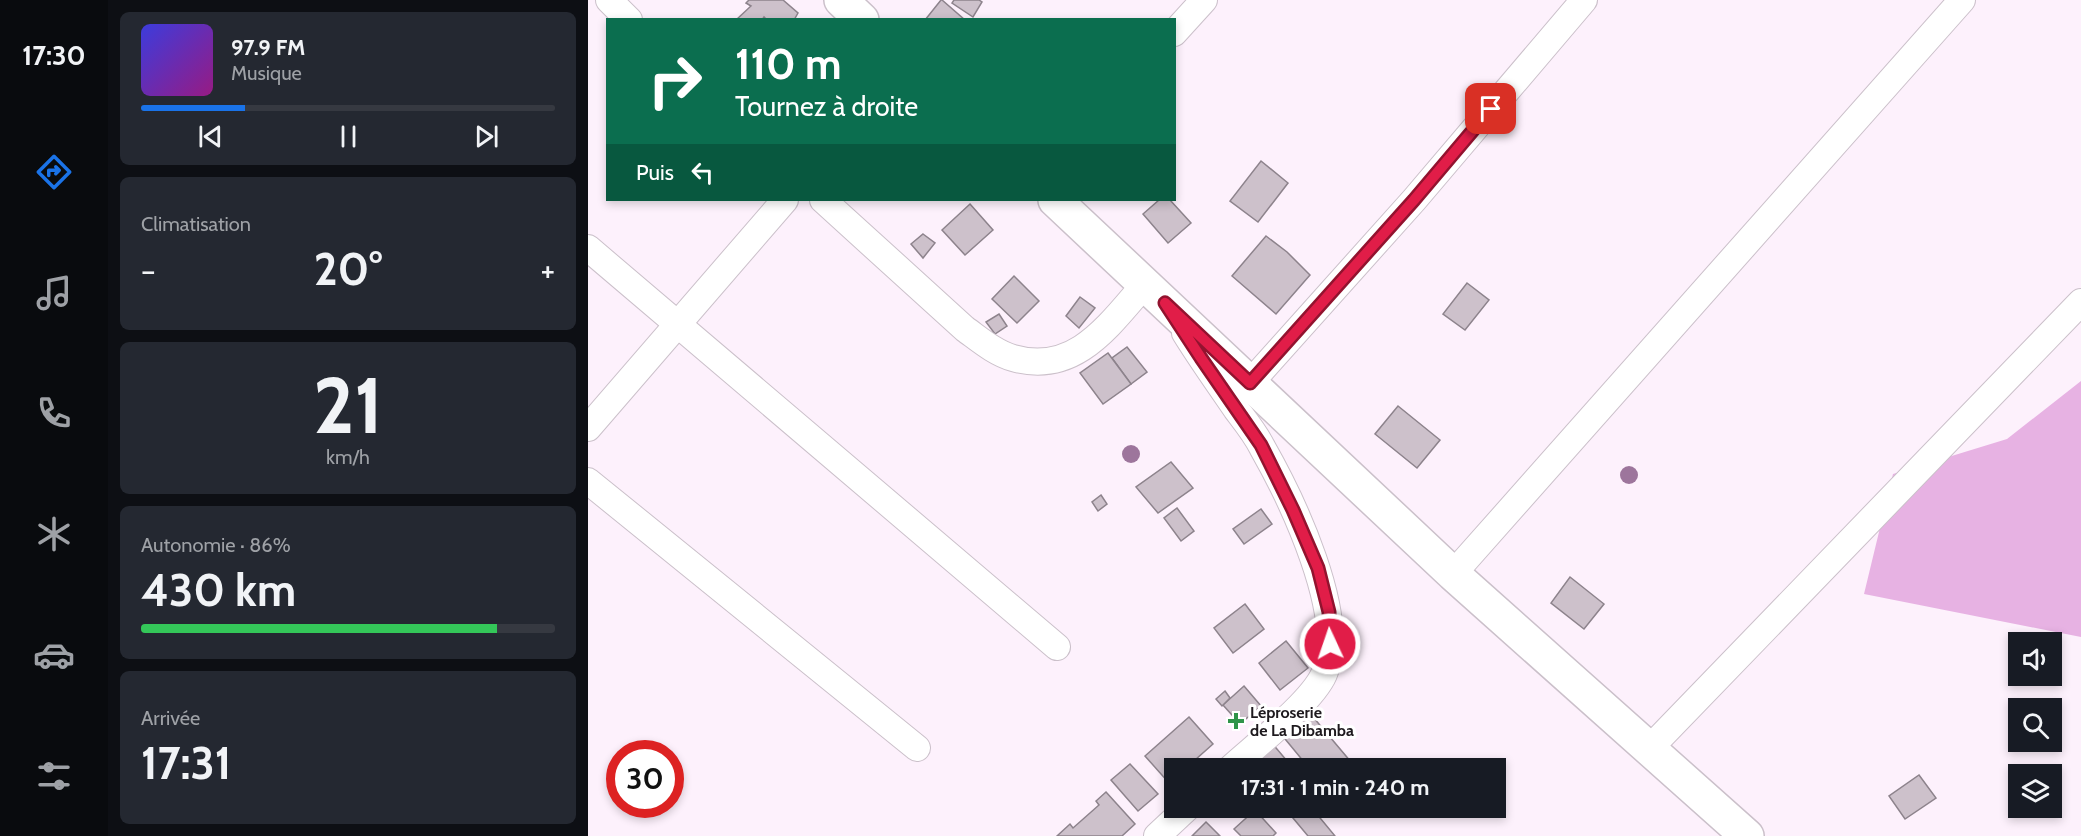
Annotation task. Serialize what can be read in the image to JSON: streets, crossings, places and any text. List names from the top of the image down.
{
  "places": {
    "health": ["Léproserie de La Dibamba"]
  },
  "page": {
    "tabs": "17:30",
    "turn": ["110 m", "Tournez à droite"],
    "song": ["97.9 FM", "Musique"],
    "then": "Puis",
    "tile": [
      "Climatisation",
      ["21", "km/h"],
      ["Autonomie · 86%", "430 km"],
      ["Arrivée", "17:31"]
    ],
    "heat": ["−", "20°", "+"],
    "limit": "30",
    "trip": "17:31 · 1 min · 240 m"
  }
}
